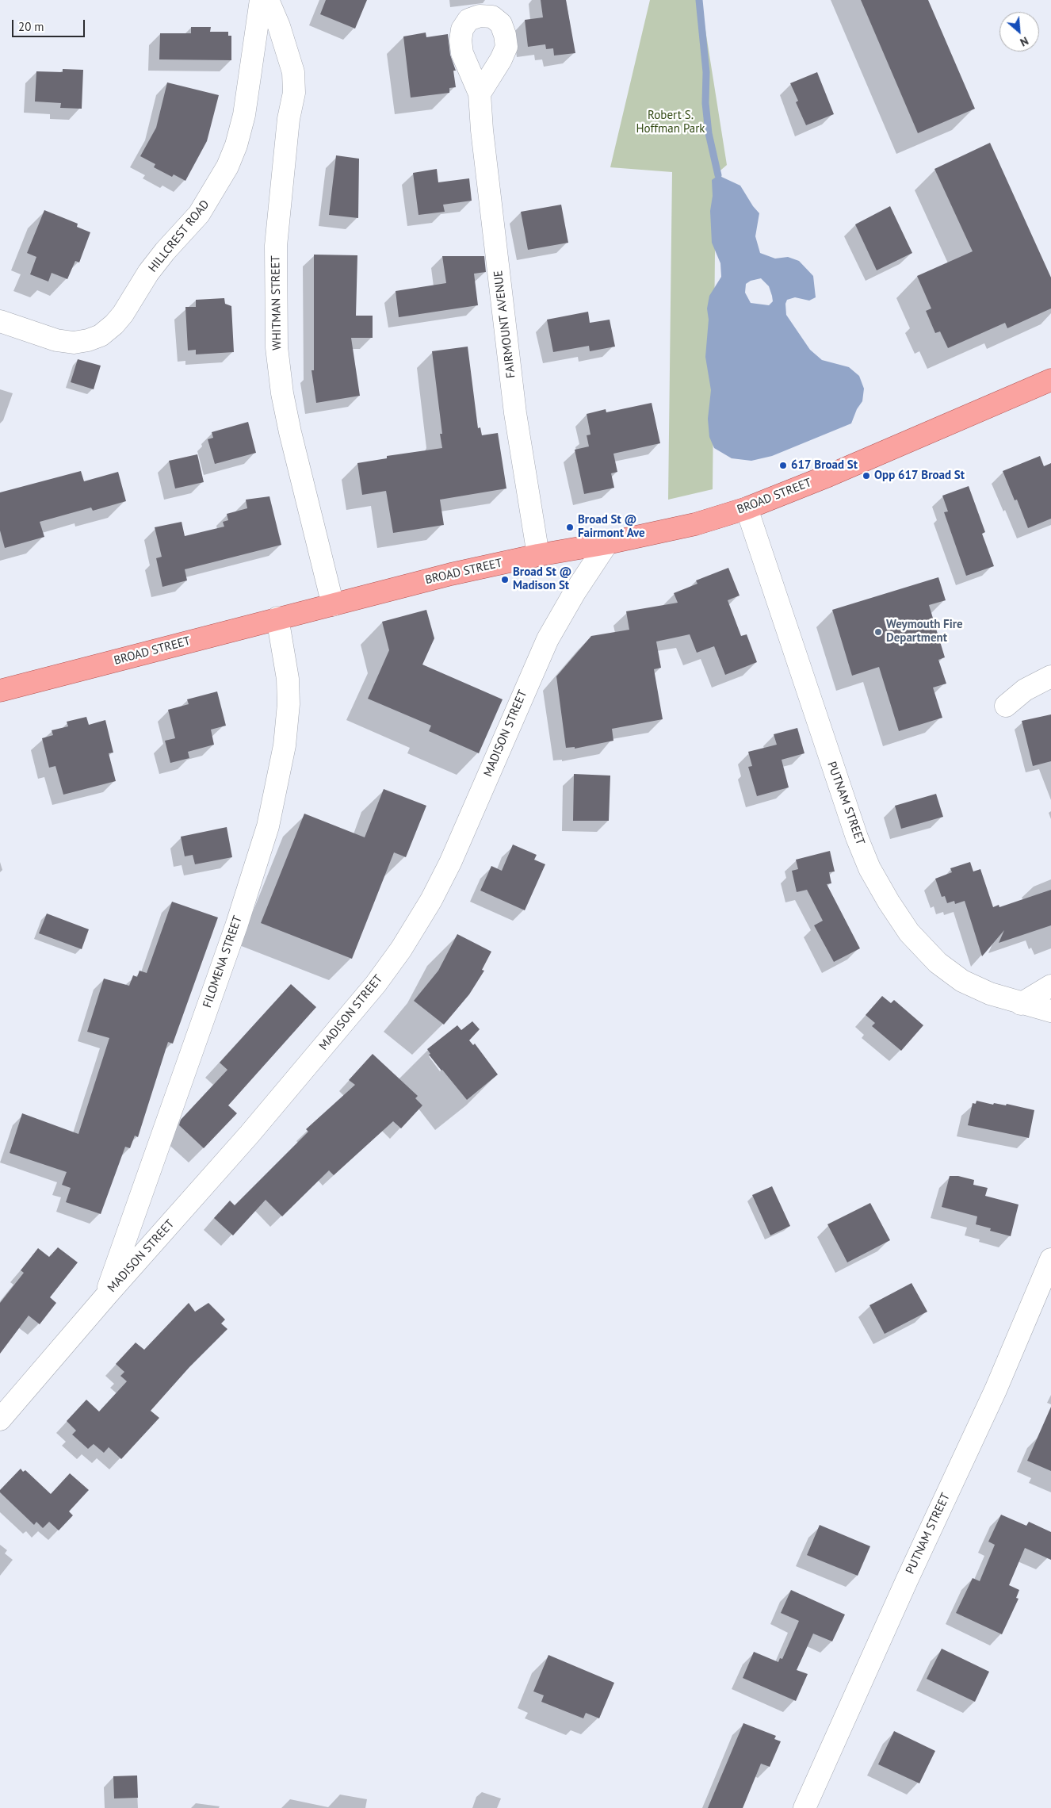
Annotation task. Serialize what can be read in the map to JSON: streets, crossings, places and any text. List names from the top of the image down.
{
  "streets": {
    "main road": ["BROAD STREET"],
    "street": [
      "HILLCREST ROAD",
      "WHITMAN STREET",
      "FAIRMOUNT AVENUE",
      "MADISON STREET",
      "PUTNAM STREET",
      "FILOMENA STREET"
    ]
  },
  "crossings": [
    ["WHITMAN STREET", "BROAD STREET"],
    ["FAIRMOUNT AVENUE", "BROAD STREET"],
    ["BROAD STREET", "MADISON STREET"],
    ["BROAD STREET", "PUTNAM STREET"],
    ["BROAD STREET", "FILOMENA STREET"],
    ["MADISON STREET", "FILOMENA STREET"]
  ],
  "parks": ["Robert S. Hoffman Park"],
  "places": [
    "617 Broad St",
    "Opp 617 Broad St",
    "Broad St @ Fairmont Ave",
    "Broad St @ Madison St",
    "Weymouth Fire Department"
  ],
  "scale_bar": "20 m",
  "north": "bottom right"
}
